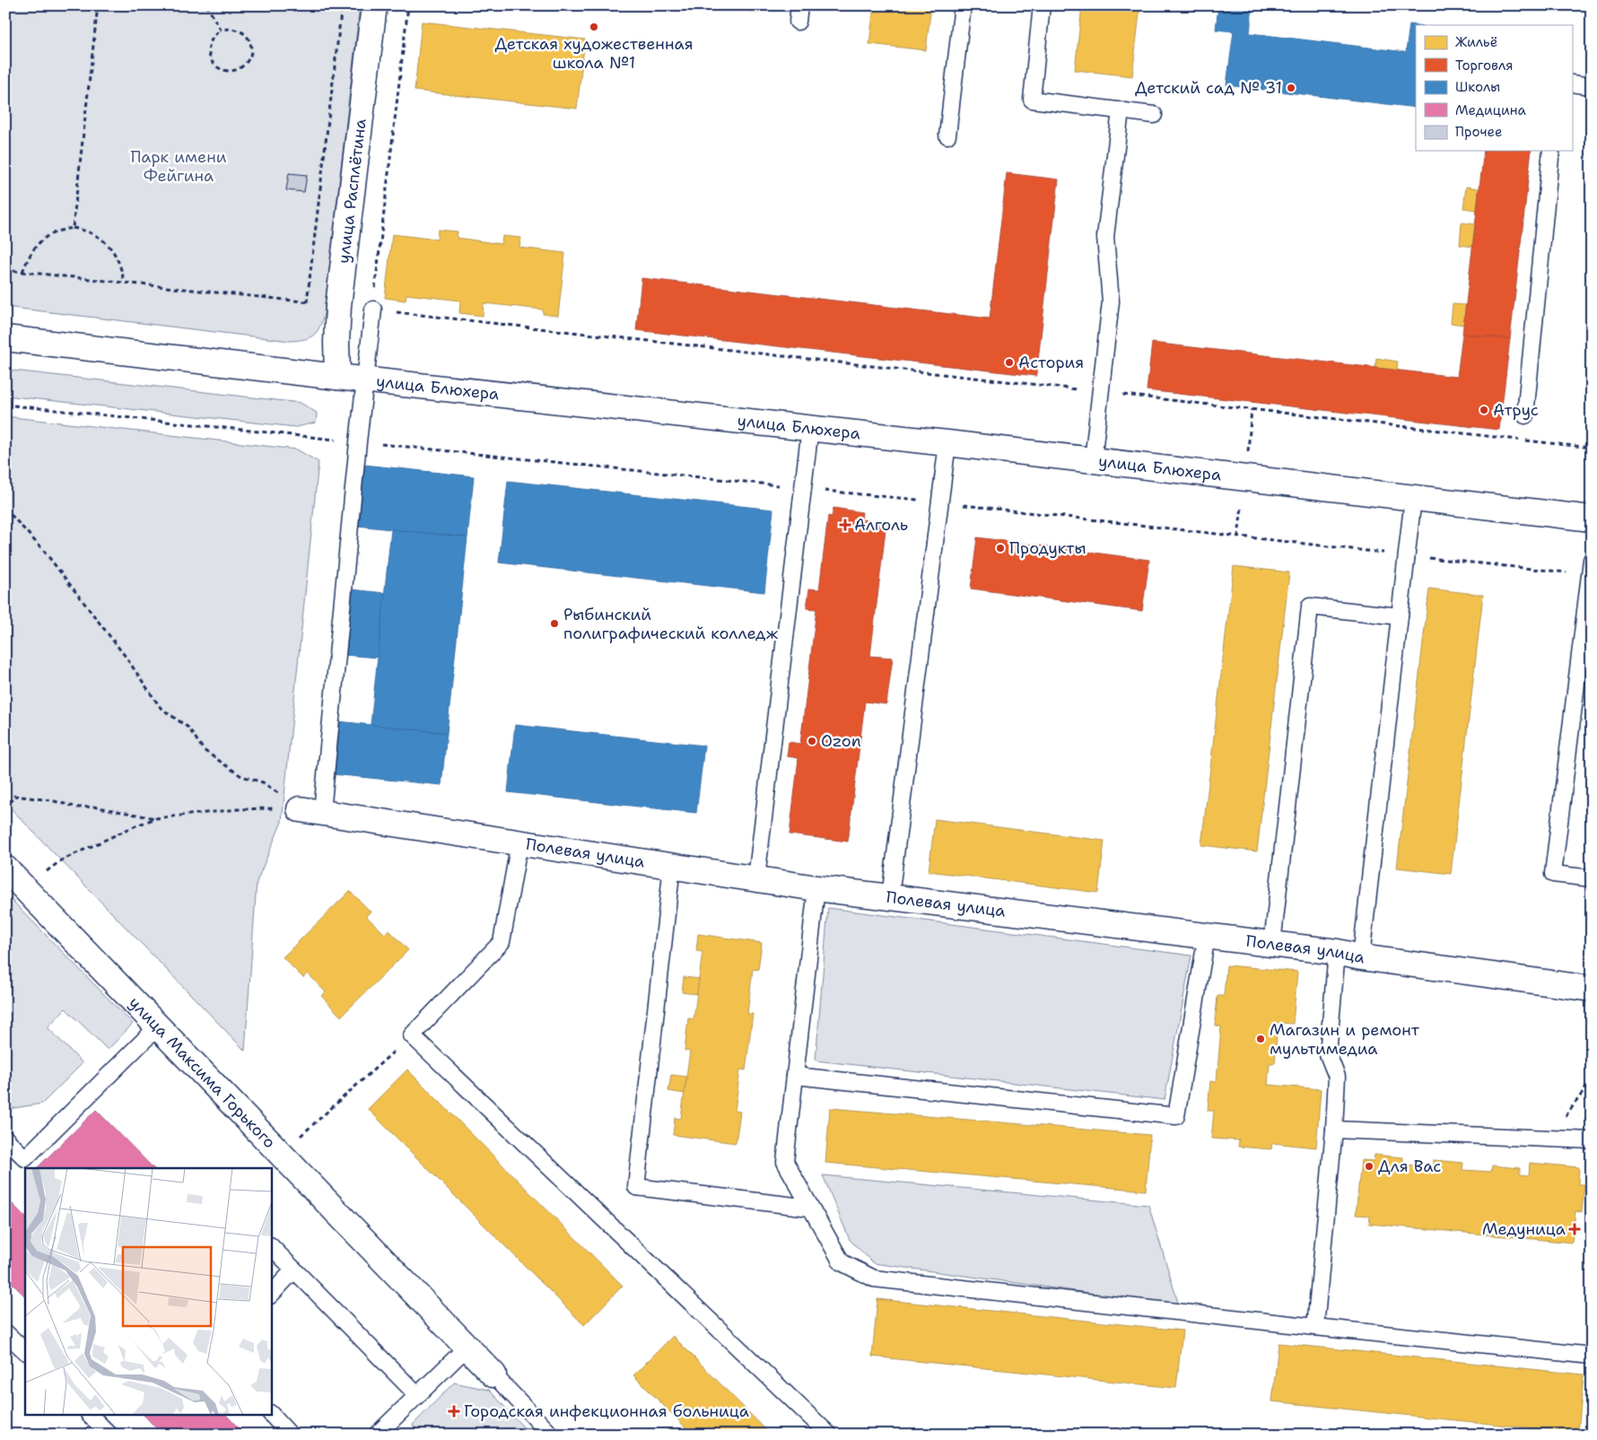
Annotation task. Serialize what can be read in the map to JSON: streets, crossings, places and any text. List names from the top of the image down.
{
  "streets": {
    "street": [
      "улица Расплётина",
      "улица Блюхера",
      "Полевая улица",
      "улица Максима Горького"
    ]
  },
  "crossings": [
    ["улица Расплётина", "улица Блюхера"]
  ],
  "parks": ["Парк имени Фейгина"],
  "places": {
    "other": [
      "Детская художественная школа №1",
      "Детский сад № 31",
      "Астория",
      "Атрус",
      "Продукты",
      "Рыбинский полиграфический колледж",
      "Ozon",
      "Магазин и ремонт мультимедиа",
      "Для Вас"
    ],
    "health": ["Алголь", "Медуница", "Городская инфекционная больница"]
  },
  "legend": [
    "Жильё",
    "Торговля",
    "Школы",
    "Медицина",
    "Прочее"
  ]
}
